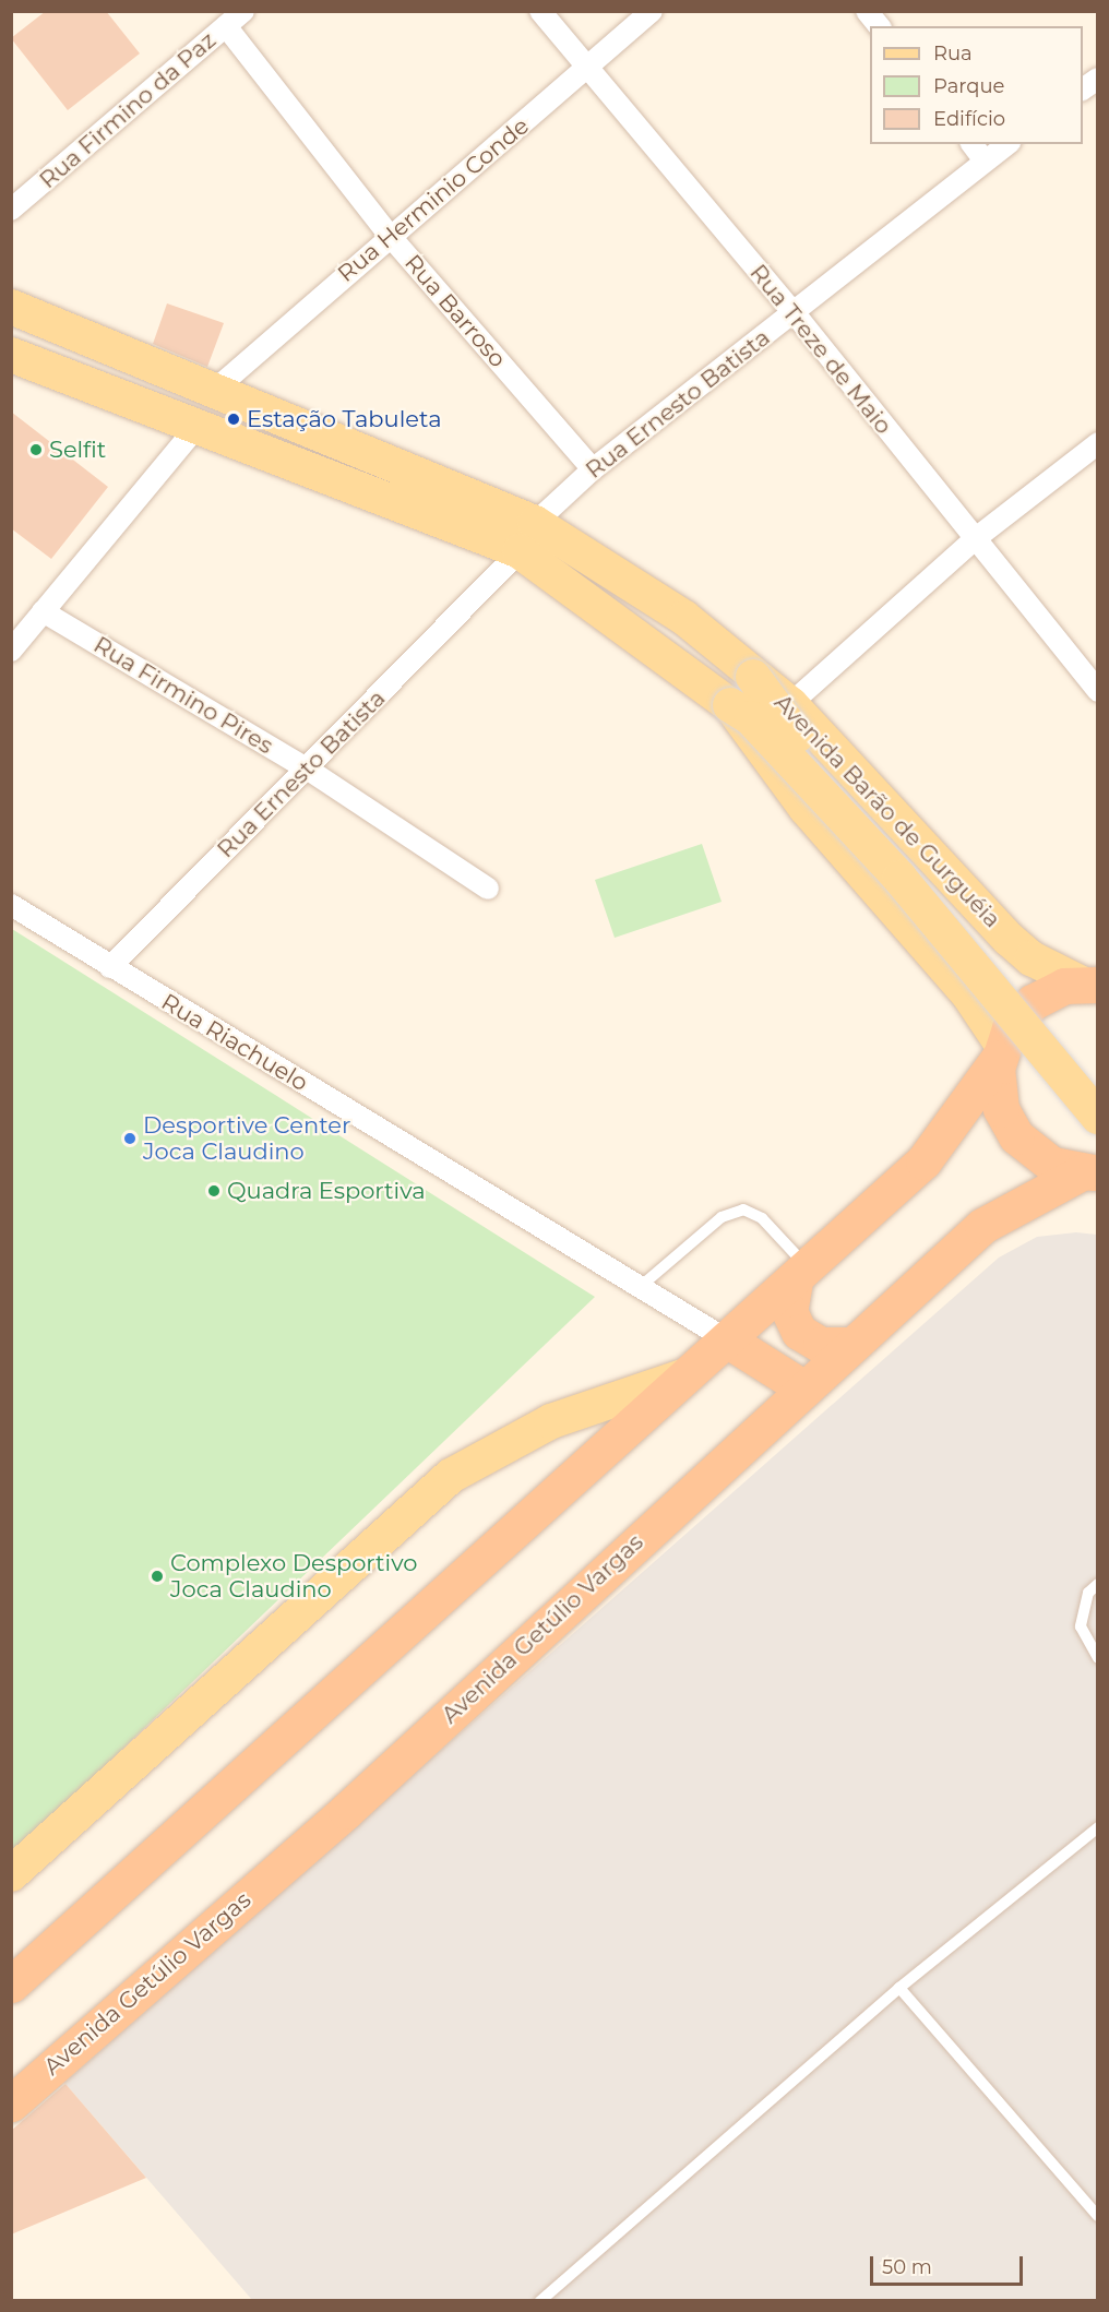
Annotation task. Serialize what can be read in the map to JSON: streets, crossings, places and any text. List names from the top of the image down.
{
  "streets": {
    "highway": ["Avenida Getúlio Vargas"],
    "main road": ["Avenida Barão de Gurguéia"],
    "street": [
      "Rua Firmino da Paz",
      "Rua Herminio Conde",
      "Rua Barroso",
      "Rua Treze de Maio",
      "Rua Ernesto Batista",
      "Rua Firmino Pires",
      "Rua Riachuelo"
    ]
  },
  "crossings": [
    ["Rua Firmino da Paz", "Rua Barroso"],
    ["Rua Herminio Conde", "Rua Barroso"],
    ["Rua Herminio Conde", "Rua Treze de Maio"],
    ["Rua Herminio Conde", "Avenida Barão de Gurguéia"],
    ["Rua Barroso", "Rua Ernesto Batista"],
    ["Rua Treze de Maio", "Rua Ernesto Batista"],
    ["Rua Ernesto Batista", "Rua Firmino Pires"],
    ["Rua Ernesto Batista", "Avenida Barão de Gurguéia"],
    ["Rua Ernesto Batista", "Rua Riachuelo"]
  ],
  "places": [
    "Estação Tabuleta",
    "Selfit",
    "Desportive Center Joca Claudino",
    "Quadra Esportiva",
    "Complexo Desportivo Joca Claudino"
  ],
  "legend": ["Rua", "Parque", "Edifício"],
  "scale_bar": "50 m"
}
